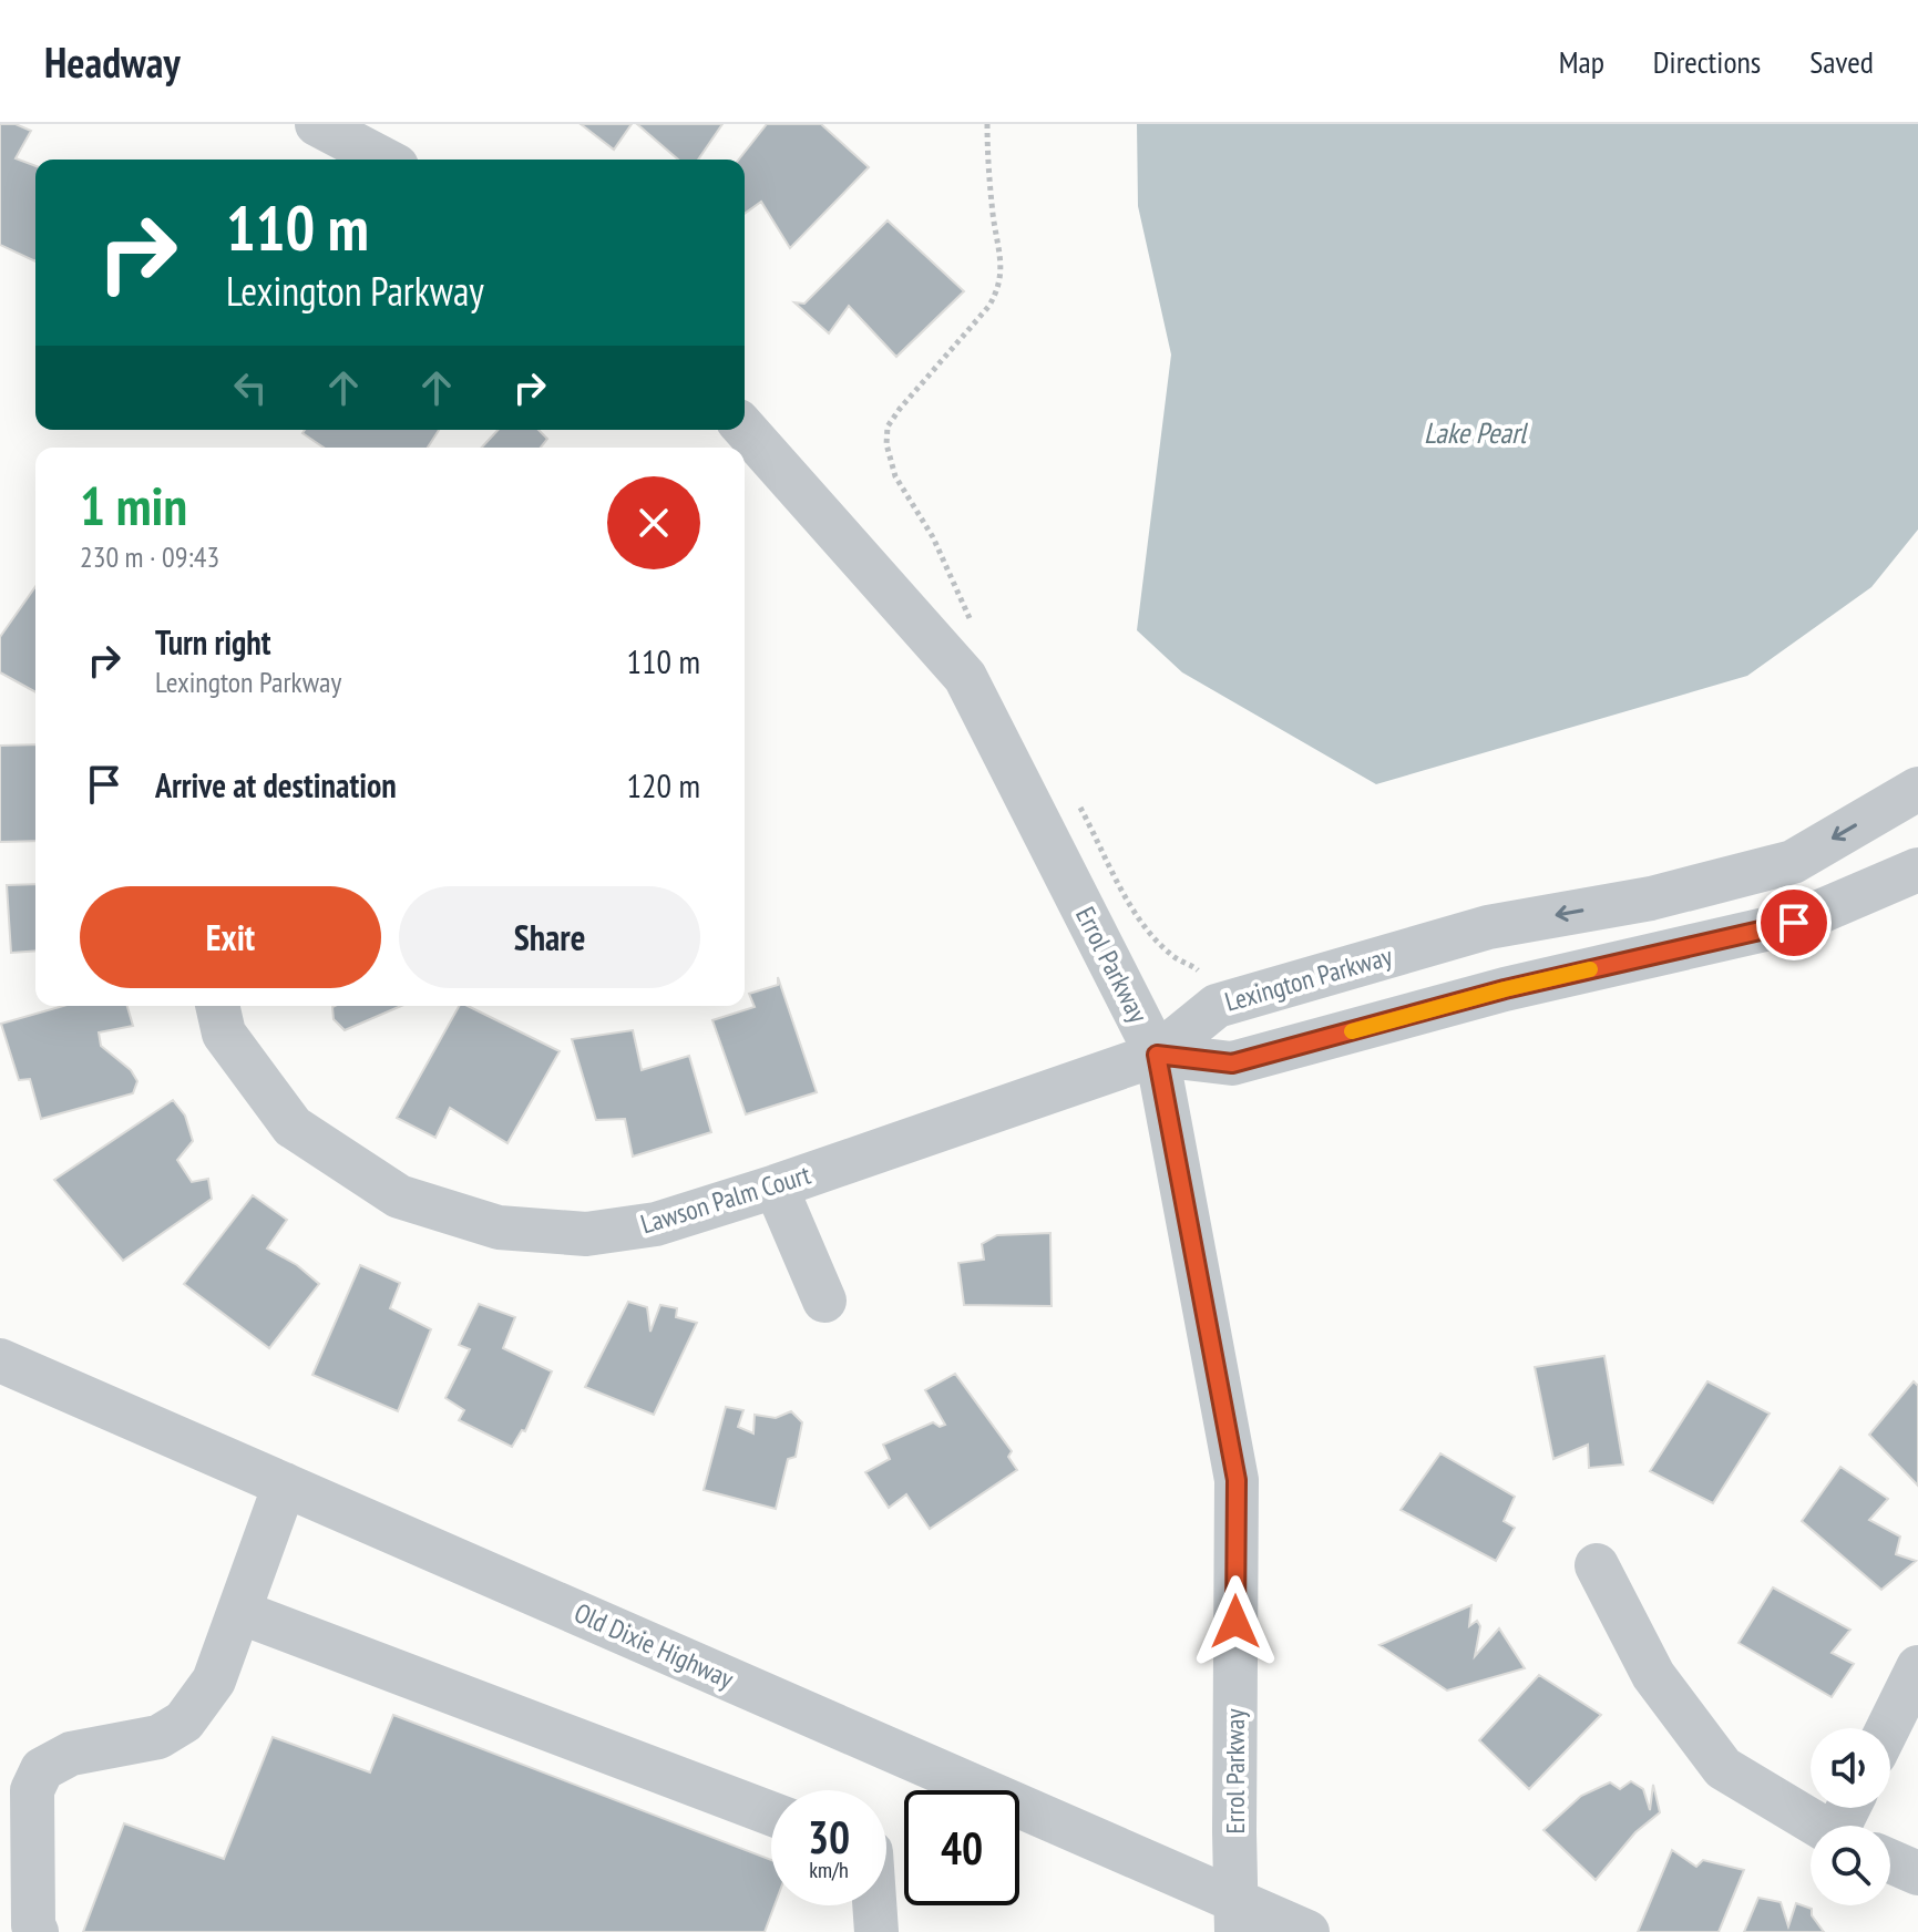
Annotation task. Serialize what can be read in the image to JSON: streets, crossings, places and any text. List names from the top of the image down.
{
  "streets": {
    "street": [
      "Errol Parkway",
      "Lexington Parkway",
      "Lawson Palm Court",
      "Old Dixie Highway"
    ]
  },
  "crossings": [
    ["Errol Parkway", "Lexington Parkway"],
    ["Errol Parkway", "Lawson Palm Court"],
    ["Errol Parkway", "Old Dixie Highway"],
    ["Lexington Parkway", "Lawson Palm Court"]
  ],
  "water": ["Lake Pearl"],
  "page": {
    "header": "Headway",
    "nav": ["Map", "Directions", "Saved"],
    "turn": ["110 m", "Lexington Parkway"],
    "heading": ["1 min", "230 m · 09:43"],
    "list": [
      {
        "name": "Turn right",
        "note": "Lexington Parkway",
        "value": "110 m"
      },
      {
        "name": "Arrive at destination",
        "value": "120 m"
      }
    ],
    "buttons": ["Exit", "Share"],
    "speed": "30 km/h",
    "limit": "40"
  }
}
